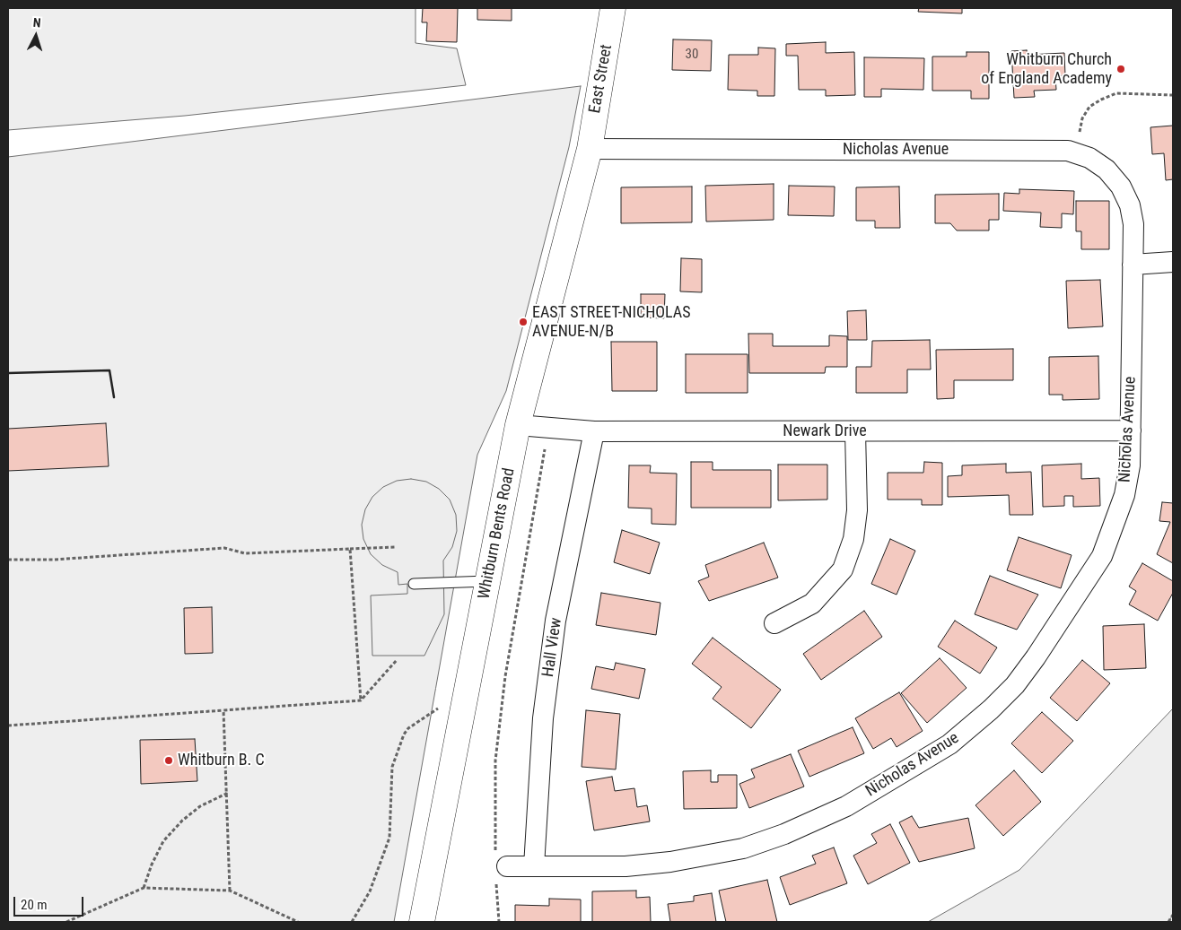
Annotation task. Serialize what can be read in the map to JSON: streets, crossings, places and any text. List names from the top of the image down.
{
  "streets": {
    "main road": ["East Street", "Whitburn Bents Road"],
    "street": ["Nicholas Avenue", "Newark Drive", "Hall View"]
  },
  "crossings": [
    ["East Street", "Nicholas Avenue"],
    ["East Street", "Whitburn Bents Road"],
    ["Nicholas Avenue", "Newark Drive"],
    ["Nicholas Avenue", "Whitburn Bents Road"],
    ["Nicholas Avenue", "Hall View"],
    ["Newark Drive", "Whitburn Bents Road"],
    ["Newark Drive", "Hall View"]
  ],
  "places": ["Whitburn Church of England Academy", "EAST STREET-NICHOLAS AVENUE-N/B", "Whitburn B. C"],
  "house_numbers": ["30"],
  "scale_bar": "20 m",
  "north": "top"
}
